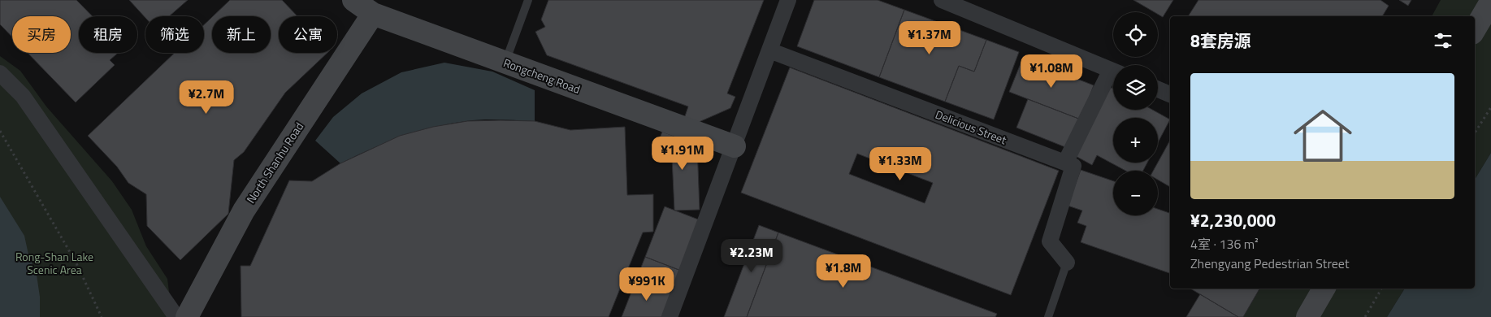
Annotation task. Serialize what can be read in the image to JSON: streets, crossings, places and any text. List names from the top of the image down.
{
  "streets": {
    "street": ["Rongcheng Road", "Delicious Street", "North Shanhu Road"]
  },
  "crossings": [
    ["Rongcheng Road", "North Shanhu Road"]
  ],
  "parks": ["Rong-Shan Lake Scenic Area"],
  "page": {
    "map_buttons": ["+", "−"],
    "chip": [
      "买房",
      "租房",
      "筛选",
      "新上",
      "公寓"
    ],
    "heading": "8套房源",
    "price": [
      "¥1.37M",
      "¥1.08M",
      "¥2.7M",
      "¥1.91M",
      "¥1.33M",
      "¥2.23M",
      "¥1.8M",
      "¥991K"
    ],
    "list": [
      {
        "name": "¥2,230,000",
        "note": "4室 · 136 m² · Zhengyang Pedestrian Street"
      }
    ]
  }
}
